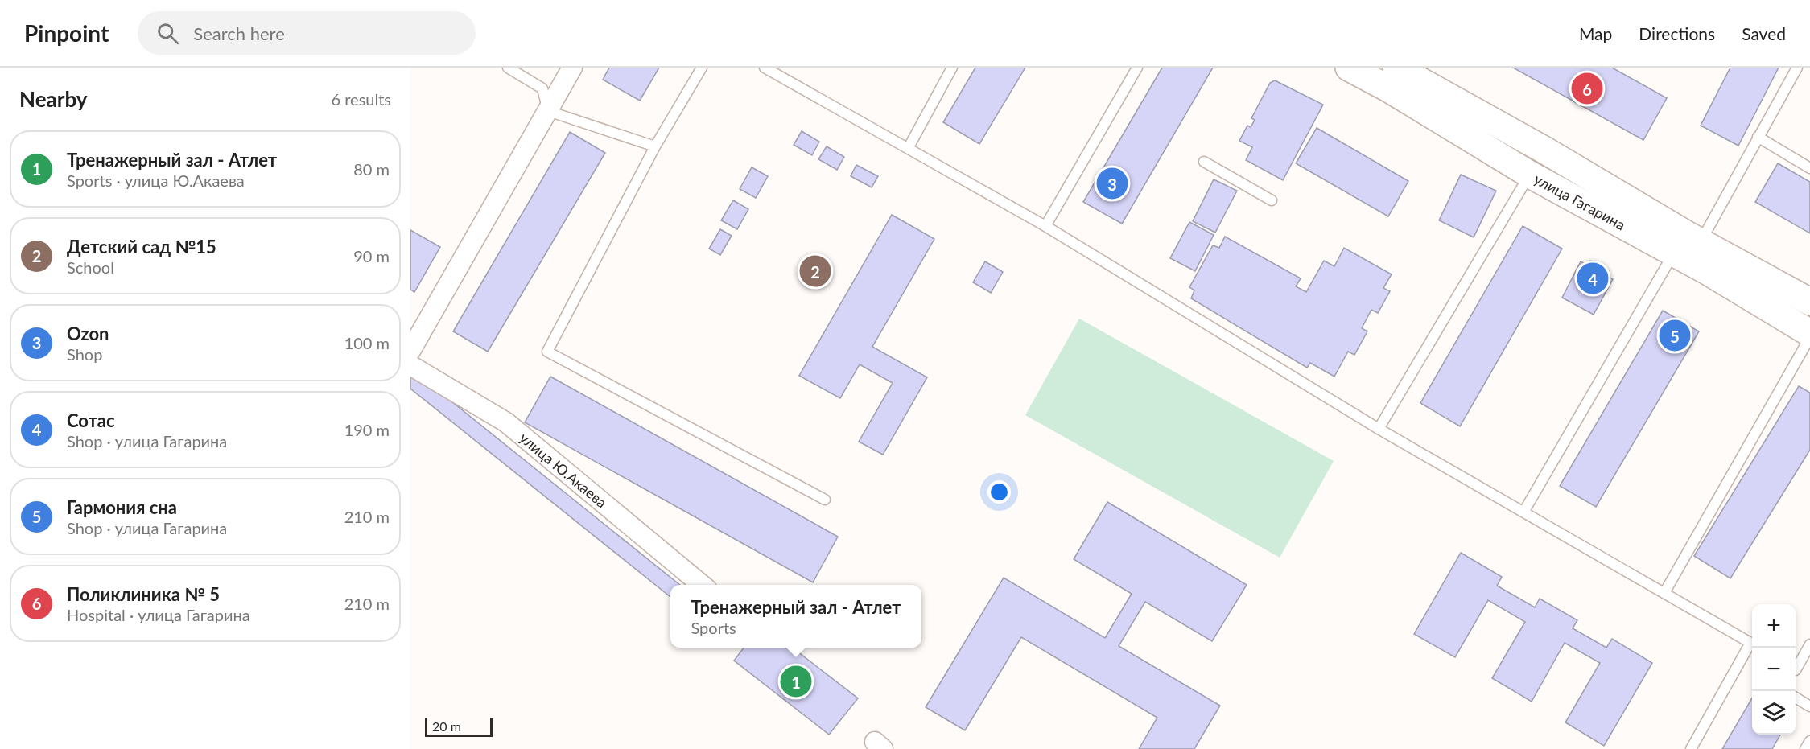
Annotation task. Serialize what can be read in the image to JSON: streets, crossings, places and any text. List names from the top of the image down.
{
  "streets": {
    "main road": ["улица Гагарина"],
    "street": ["улица Ю.Акаева"]
  },
  "scale_bar": "20 m",
  "page": {
    "header": "Pinpoint",
    "search": "Search here",
    "nav": ["Map", "Directions", "Saved"],
    "heading": ["Nearby", "6 results"],
    "pins": [
      "6",
      "3",
      "2",
      "4",
      "5",
      "1"
    ],
    "list": [
      {
        "mark": "1",
        "name": "Тренажерный зал - Атлет",
        "note": "Sports · улица Ю.Акаева",
        "value": "80 m"
      },
      {
        "mark": "2",
        "name": "Детский сад №15",
        "note": "School",
        "value": "90 m"
      },
      {
        "mark": "3",
        "name": "Ozon",
        "note": "Shop",
        "value": "100 m"
      },
      {
        "mark": "4",
        "name": "Сотас",
        "note": "Shop · улица Гагарина",
        "value": "190 m"
      },
      {
        "mark": "5",
        "name": "Гармония сна",
        "note": "Shop · улица Гагарина",
        "value": "210 m"
      },
      {
        "mark": "6",
        "name": "Поликлиника № 5",
        "note": "Hospital · улица Гагарина",
        "value": "210 m"
      }
    ],
    "popup": ["Тренажерный зал - Атлет", "Sports"],
    "map_buttons": ["+", "−"],
    "scale": "20 m"
  }
}
